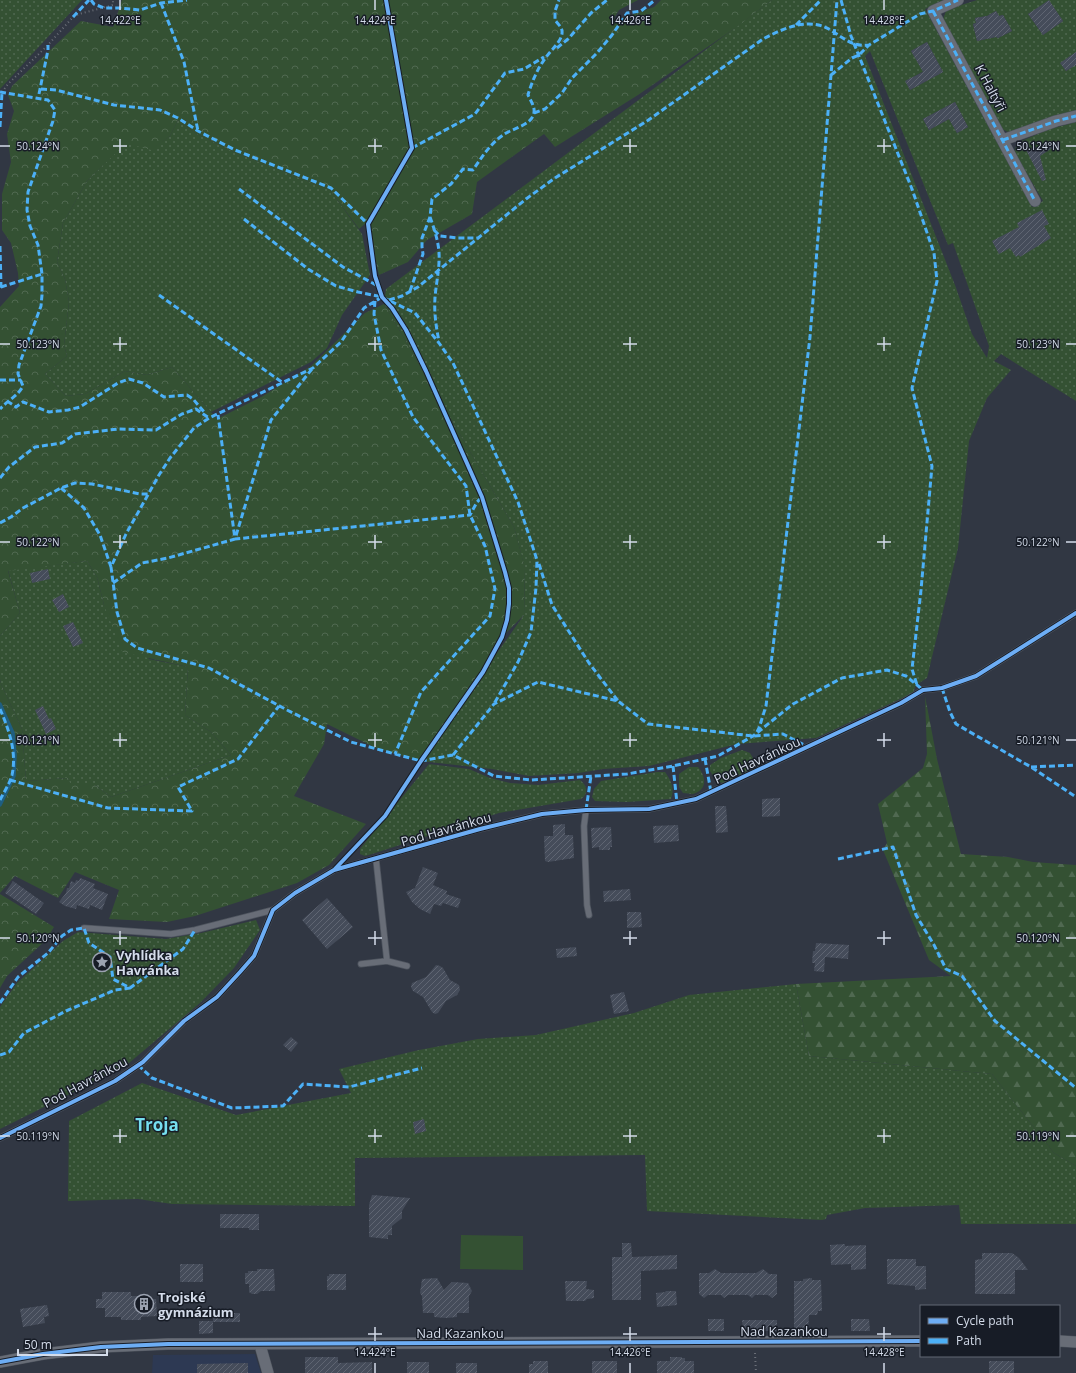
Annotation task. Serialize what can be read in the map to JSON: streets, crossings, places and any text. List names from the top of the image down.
{
  "streets": {
    "street": ["K Haltýři", "Nad Kazankou"],
    "lane": ["Pod Havránkou"]
  },
  "districts": ["Troja"],
  "places": {
    "place": ["Vyhlídka Havránka"],
    "building": ["Trojské gymnázium"]
  },
  "legend": ["Cycle path", "Path"],
  "scale_bar": "50 m",
  "coordinates": [
    "14.422°E",
    "14.424°E",
    "14.426°E",
    "14.428°E",
    "50.124°N",
    "50.123°N",
    "50.122°N",
    "50.121°N",
    "50.120°N",
    "50.119°N"
  ]
}
